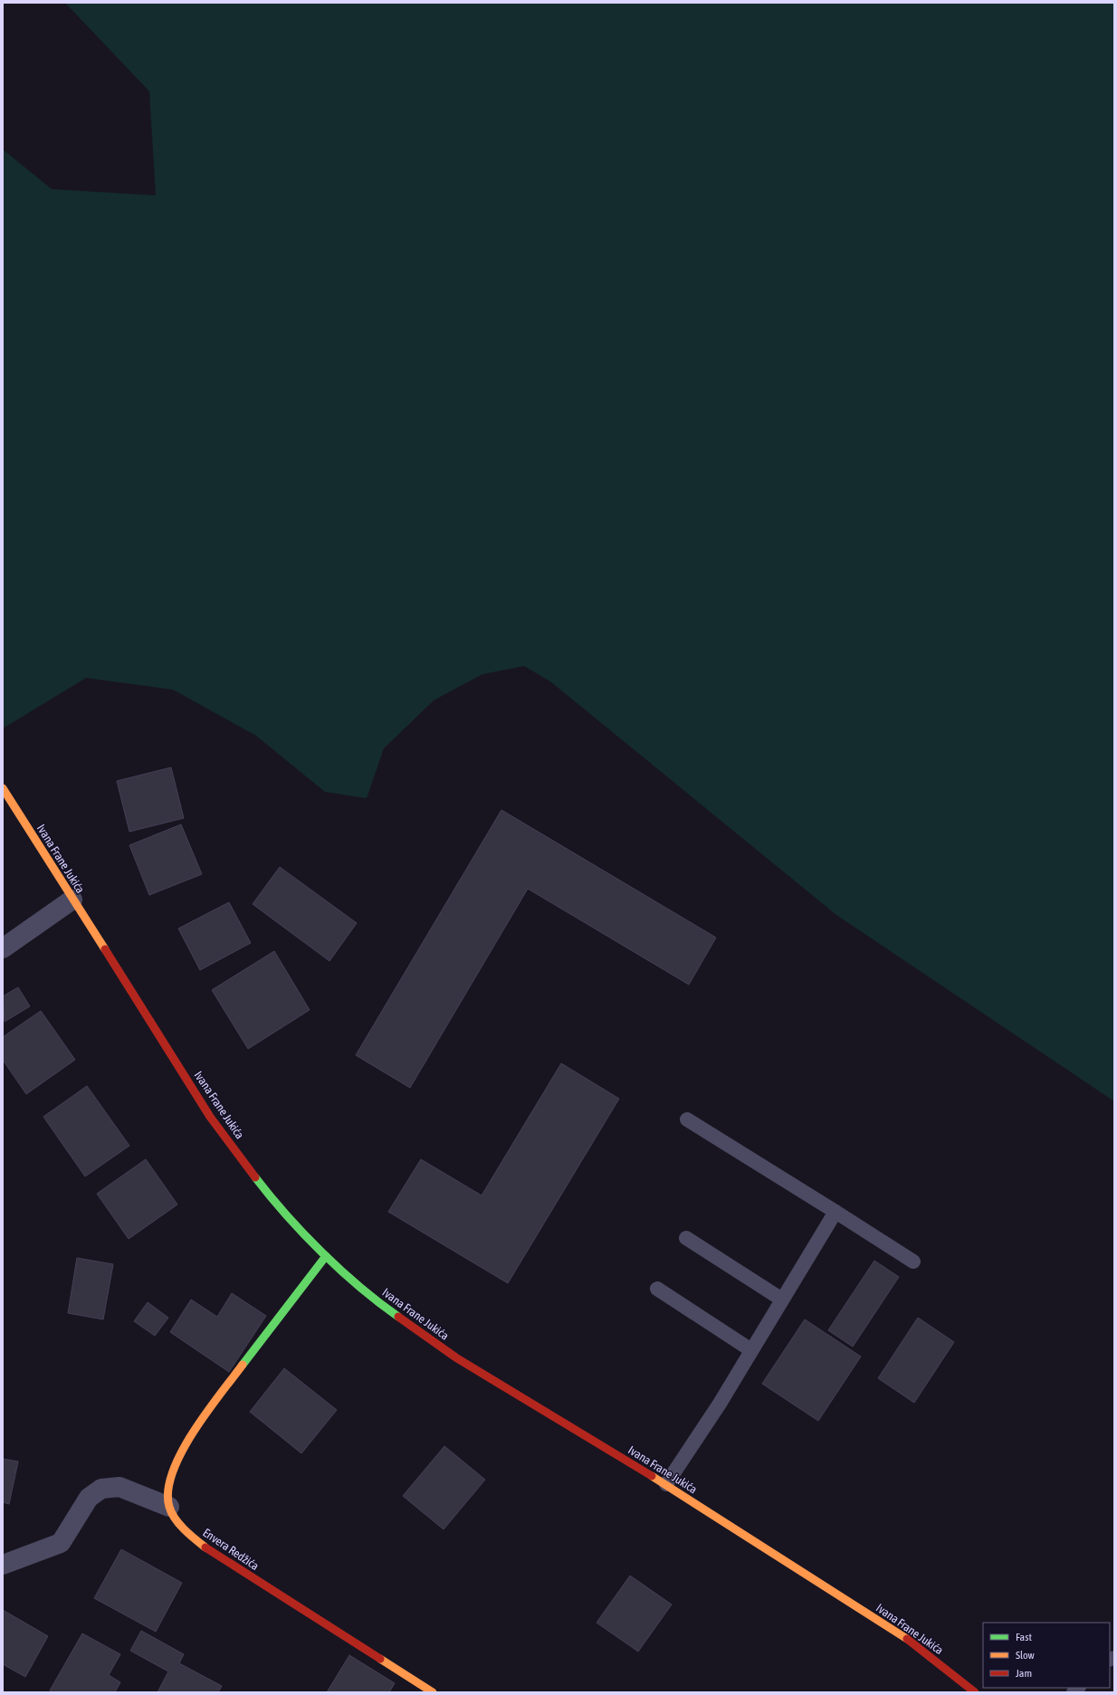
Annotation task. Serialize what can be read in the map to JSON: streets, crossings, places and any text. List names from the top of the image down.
{
  "streets": {
    "street": ["Ivana Frane Jukića", "Envera Redžića"]
  },
  "crossings": [
    ["Ivana Frane Jukića", "Envera Redžića"]
  ],
  "legend": ["Fast", "Slow", "Jam"]
}
